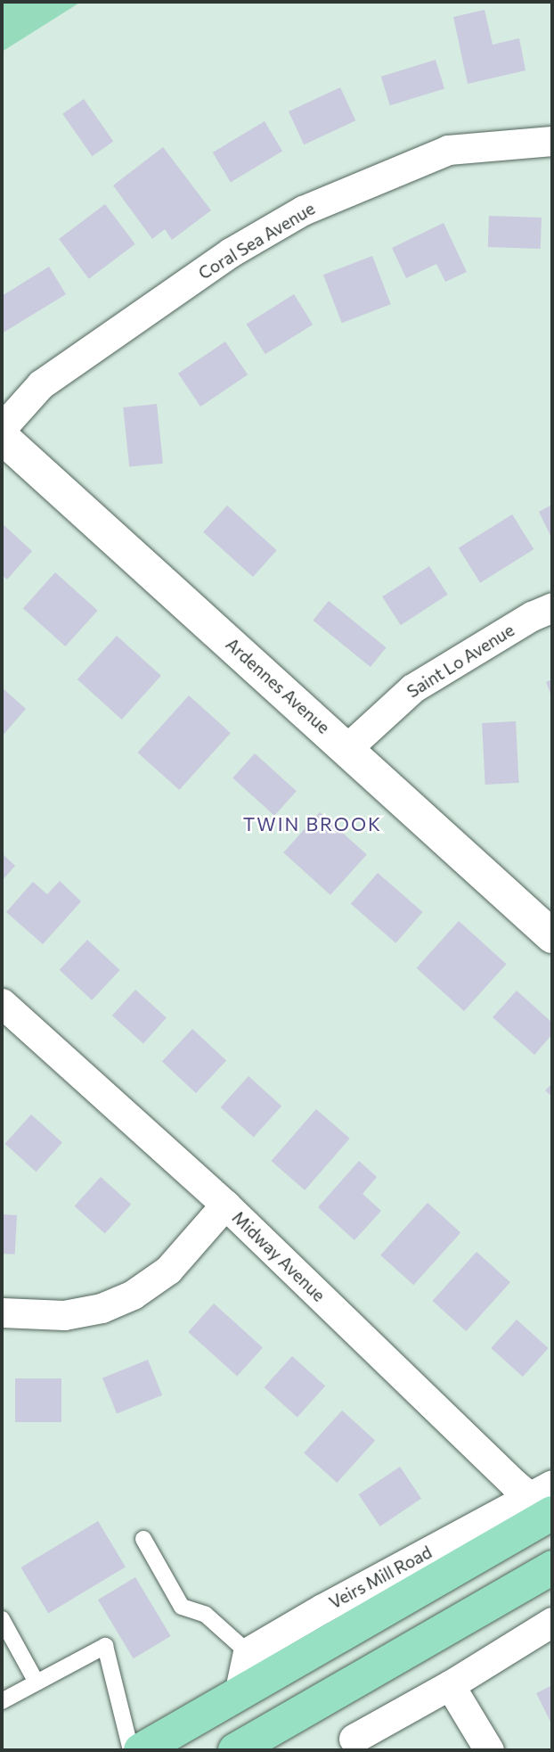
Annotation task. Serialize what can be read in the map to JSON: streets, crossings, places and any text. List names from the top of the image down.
{
  "streets": {
    "main road": ["Veirs Mill Road"],
    "street": [
      "Coral Sea Avenue",
      "Saint Lo Avenue",
      "Ardennes Avenue",
      "Midway Avenue"
    ]
  },
  "crossings": [
    ["Saint Lo Avenue", "Ardennes Avenue"],
    ["Midway Avenue", "Veirs Mill Road"]
  ],
  "districts": ["TWIN BROOK"]
}
